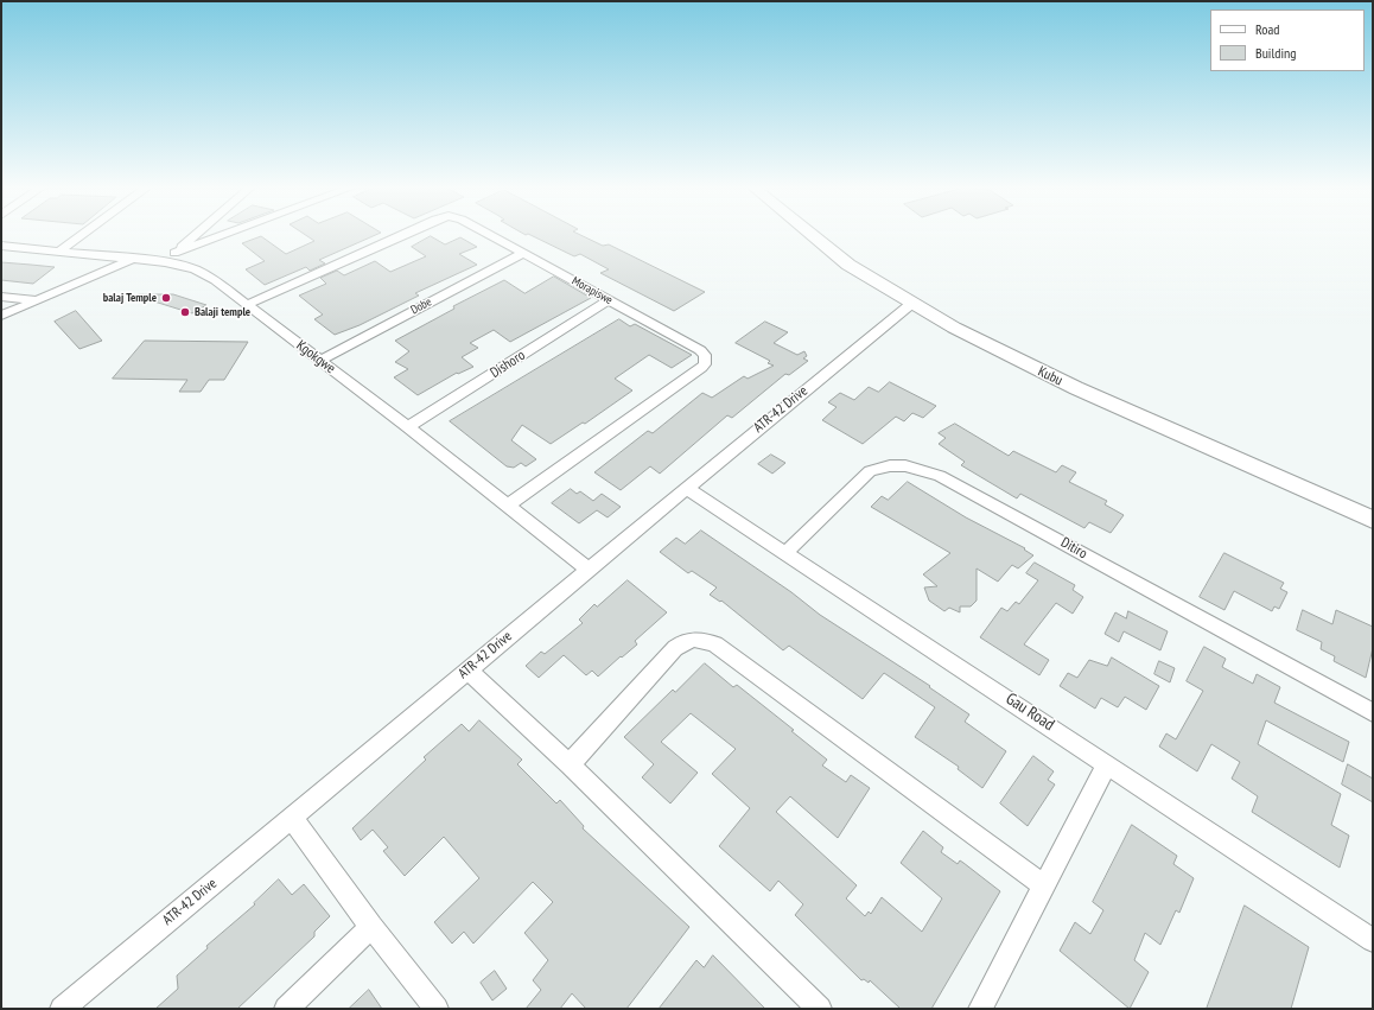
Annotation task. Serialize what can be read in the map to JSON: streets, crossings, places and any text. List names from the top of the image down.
{
  "streets": {
    "main road": ["Kubu"],
    "street": [
      "Morapiswe",
      "Dobe",
      "Kgokgwe",
      "Dishoro",
      "ATR-42 Drive",
      "Ditiro",
      "Gau Road"
    ]
  },
  "crossings": [
    ["Morapiswe", "Dobe"],
    ["Morapiswe", "Kgokgwe"],
    ["Morapiswe", "Dishoro"],
    ["Dobe", "Kgokgwe"],
    ["Kgokgwe", "Dishoro"],
    ["Kgokgwe", "ATR-42 Drive"],
    ["Kubu", "ATR-42 Drive"],
    ["ATR-42 Drive", "Gau Road"],
    ["Ditiro", "Gau Road"]
  ],
  "places": ["balaj Temple", "Balaji temple"],
  "legend": ["Road", "Building"]
}
